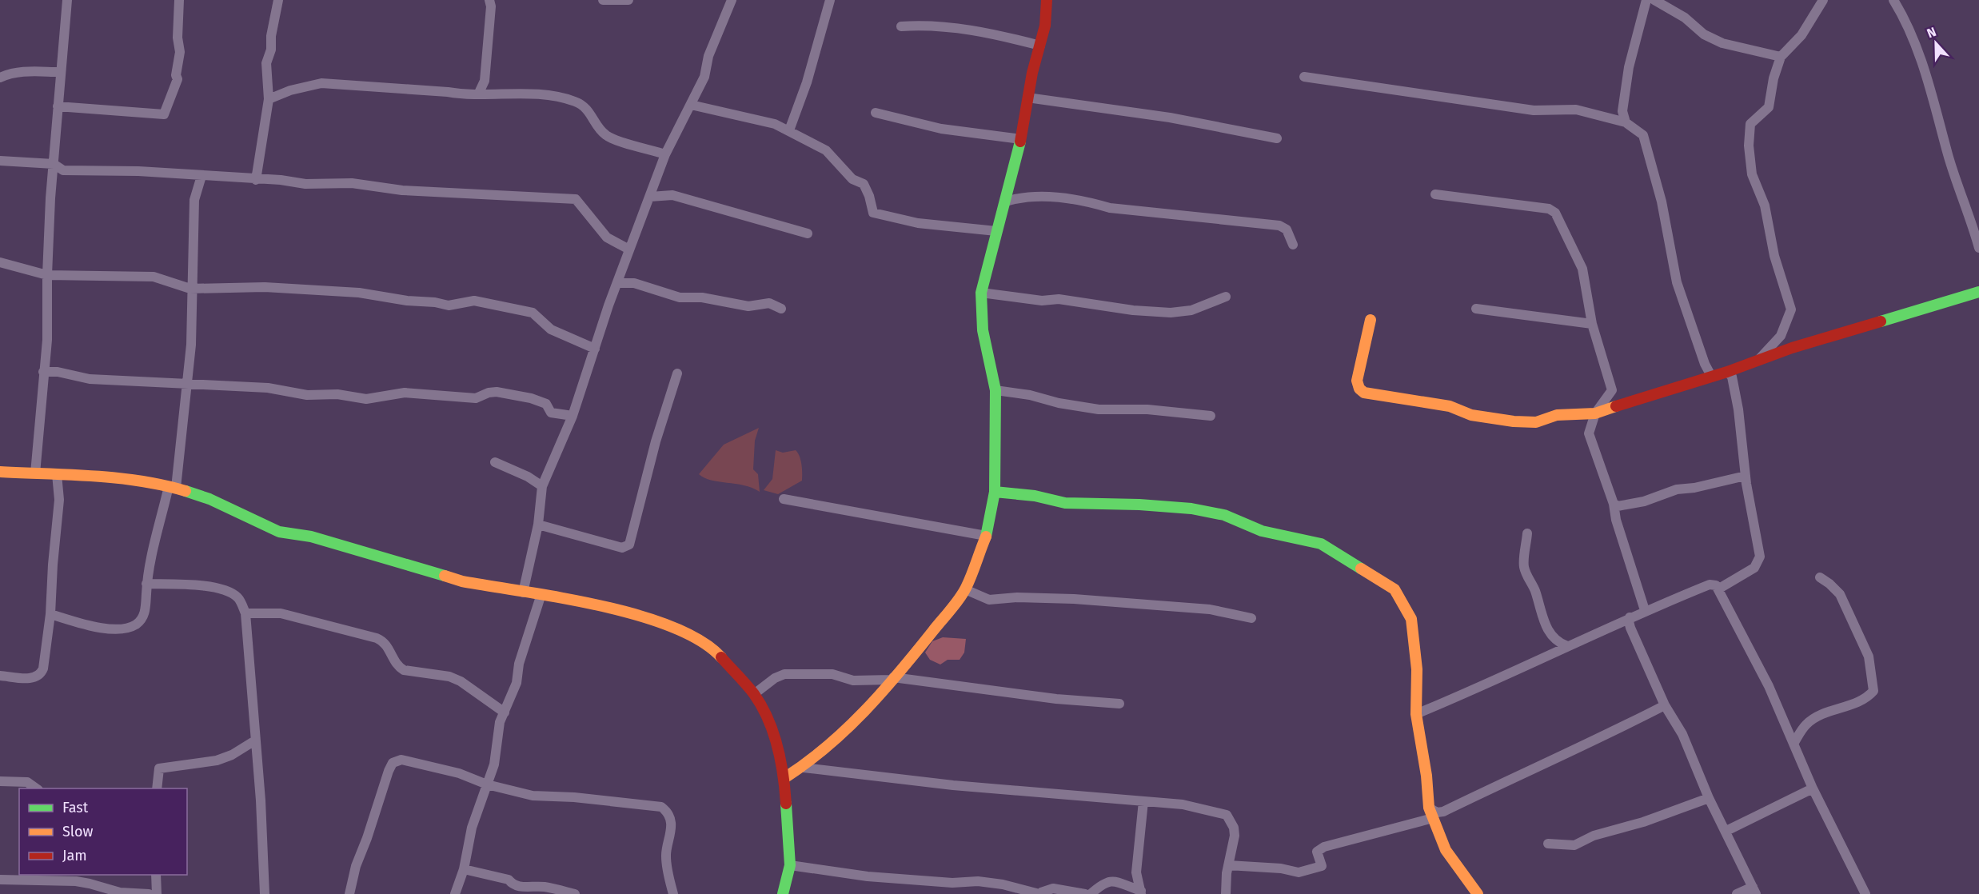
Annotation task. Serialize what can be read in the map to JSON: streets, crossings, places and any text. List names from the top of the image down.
{
  "legend": ["Fast", "Slow", "Jam"],
  "north": "top"
}
